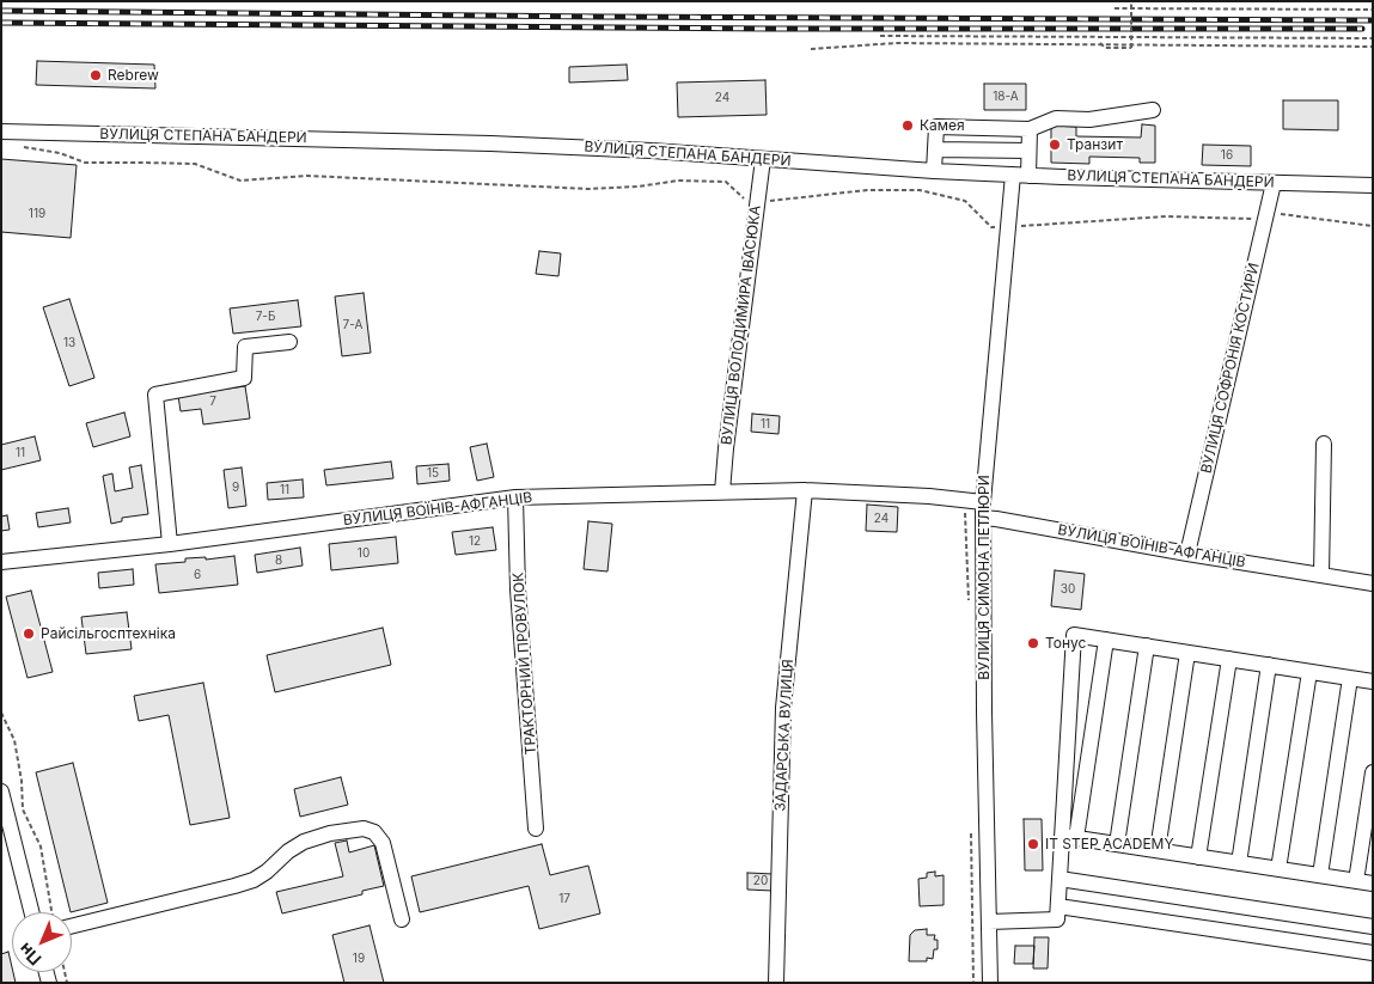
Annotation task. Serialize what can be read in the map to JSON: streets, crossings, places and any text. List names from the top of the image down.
{
  "streets": {
    "street": [
      "ВУЛИЦЯ СТЕПАНА БАНДЕРИ",
      "ВУЛИЦЯ ВОЛОДИМИРА ІВАСЮКА",
      "ВУЛИЦЯ СОФРОНІЯ КОСТИРИ",
      "ВУЛИЦЯ ВОЇНІВ-АФГАНЦІВ",
      "ВУЛИЦЯ СИМОНА ПЕТЛЮРИ",
      "ТРАКТОРНИЙ ПРОВУЛОК",
      "ЗАДАРСЬКА ВУЛИЦЯ"
    ]
  },
  "crossings": [
    ["ВУЛИЦЯ СТЕПАНА БАНДЕРИ", "ВУЛИЦЯ ВОЛОДИМИРА ІВАСЮКА"],
    ["ВУЛИЦЯ СТЕПАНА БАНДЕРИ", "ВУЛИЦЯ СОФРОНІЯ КОСТИРИ"],
    ["ВУЛИЦЯ СТЕПАНА БАНДЕРИ", "ВУЛИЦЯ СИМОНА ПЕТЛЮРИ"],
    ["ВУЛИЦЯ ВОЛОДИМИРА ІВАСЮКА", "ВУЛИЦЯ ВОЇНІВ-АФГАНЦІВ"],
    ["ВУЛИЦЯ СОФРОНІЯ КОСТИРИ", "ВУЛИЦЯ ВОЇНІВ-АФГАНЦІВ"],
    ["ВУЛИЦЯ ВОЇНІВ-АФГАНЦІВ", "ВУЛИЦЯ СИМОНА ПЕТЛЮРИ"],
    ["ВУЛИЦЯ ВОЇНІВ-АФГАНЦІВ", "ТРАКТОРНИЙ ПРОВУЛОК"],
    ["ВУЛИЦЯ ВОЇНІВ-АФГАНЦІВ", "ЗАДАРСЬКА ВУЛИЦЯ"]
  ],
  "places": [
    "Rebrew",
    "Камея",
    "Транзит",
    "Райсільгосптехніка",
    "Тонус",
    "IT STEP ACADEMY"
  ],
  "house_numbers": [
    "18-А",
    "24",
    "16",
    "119",
    "7-Б",
    "7-А",
    "13",
    "7",
    "11",
    "11",
    "15",
    "9",
    "11",
    "24",
    "12",
    "10",
    "8",
    "6",
    "30",
    "20",
    "17",
    "19"
  ],
  "north": "bottom left"
}
